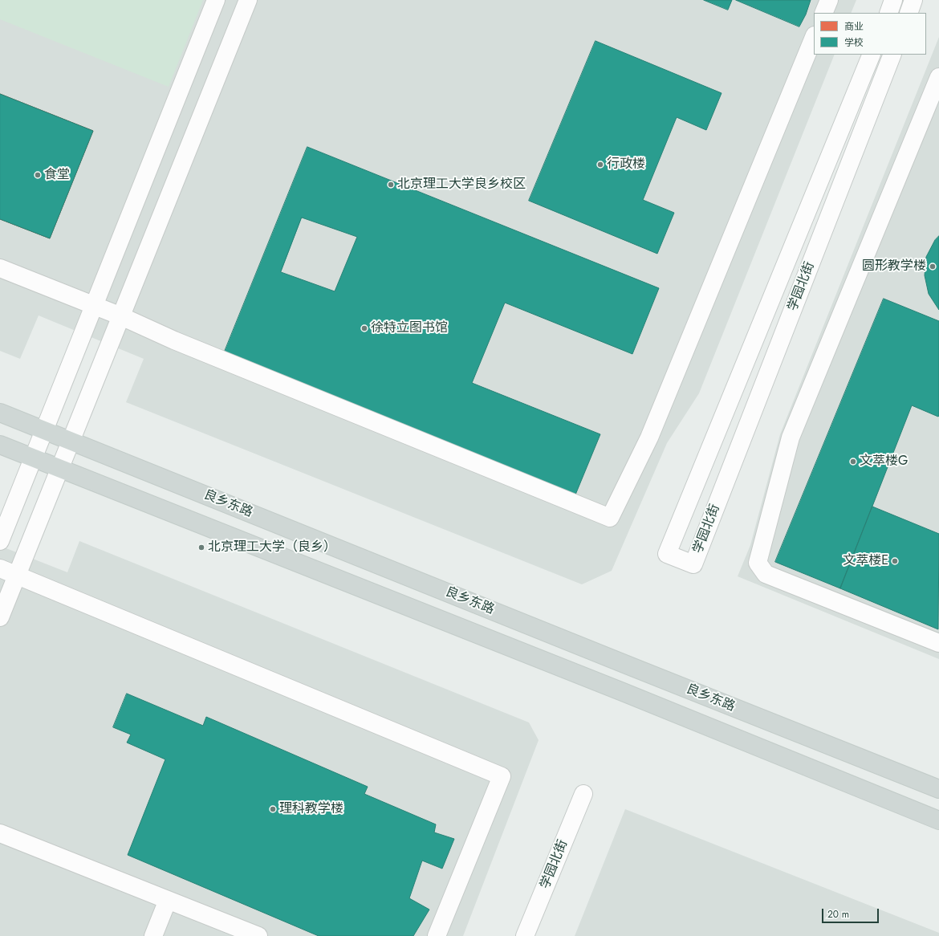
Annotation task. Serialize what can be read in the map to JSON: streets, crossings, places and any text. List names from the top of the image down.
{
  "streets": {
    "main road": ["良乡东路"],
    "street": ["学园北街"]
  },
  "places": [
    "行政楼",
    "食堂",
    "北京理工大学良乡校区",
    "圆形教学楼",
    "徐特立图书馆",
    "文萃楼G",
    "北京理工大学（良乡）",
    "文萃楼E",
    "理科教学楼"
  ],
  "legend": ["商业", "学校"],
  "scale_bar": "20 m"
}
